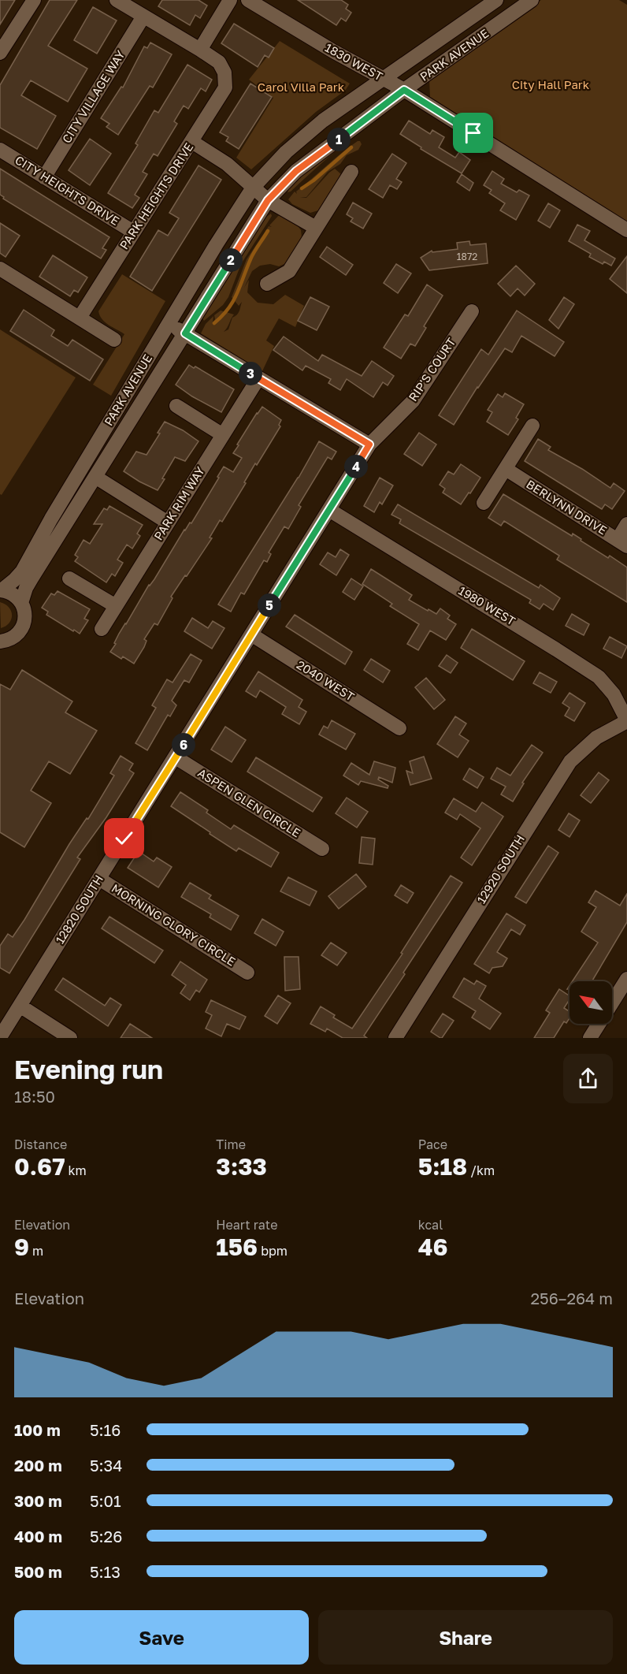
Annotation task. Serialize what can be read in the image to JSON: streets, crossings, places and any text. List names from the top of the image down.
{
  "streets": {
    "street": [
      "PARK AVENUE",
      "1830 WEST",
      "CITY VILLAGE WAY",
      "CITY HEIGHTS DRIVE",
      "PARK HEIGHTS DRIVE",
      "RIP'S COURT",
      "PARK RIM WAY",
      "BERLYNN DRIVE",
      "1980 WEST",
      "2040 WEST",
      "ASPEN GLEN CIRCLE",
      "12920 SOUTH",
      "12820 SOUTH",
      "MORNING GLORY CIRCLE"
    ]
  },
  "crossings": [
    ["PARK AVENUE", "1830 WEST"],
    ["CITY VILLAGE WAY", "CITY HEIGHTS DRIVE"],
    ["CITY HEIGHTS DRIVE", "PARK HEIGHTS DRIVE"],
    ["RIP'S COURT", "12820 SOUTH"],
    ["1980 WEST", "12920 SOUTH"],
    ["1980 WEST", "12820 SOUTH"],
    ["2040 WEST", "12820 SOUTH"],
    ["ASPEN GLEN CIRCLE", "12820 SOUTH"],
    ["12820 SOUTH", "MORNING GLORY CIRCLE"]
  ],
  "parks": ["City Hall Park", "Carol Villa Park"],
  "house_numbers": ["1872"],
  "north": "top left",
  "page": {
    "pins": [
      "1",
      "2",
      "3",
      "4",
      "5",
      "6"
    ],
    "heading": ["Evening run", "18:50"],
    "stats": [
      ["Distance", "0.67 km"],
      ["Time", "3:33"],
      ["Pace", "5:18 /km"],
      ["Elevation", "9 m"],
      ["Heart rate", "156 bpm"],
      ["kcal", "46"]
    ],
    "chart": ["Elevation", "256–264 m"],
    "list": [
      {
        "name": "100 m",
        "note": "5:16"
      },
      {
        "name": "200 m",
        "note": "5:34"
      },
      {
        "name": "300 m",
        "note": "5:01"
      },
      {
        "name": "400 m",
        "note": "5:26"
      },
      {
        "name": "500 m",
        "note": "5:13"
      }
    ],
    "buttons": ["Save", "Share"]
  }
}
